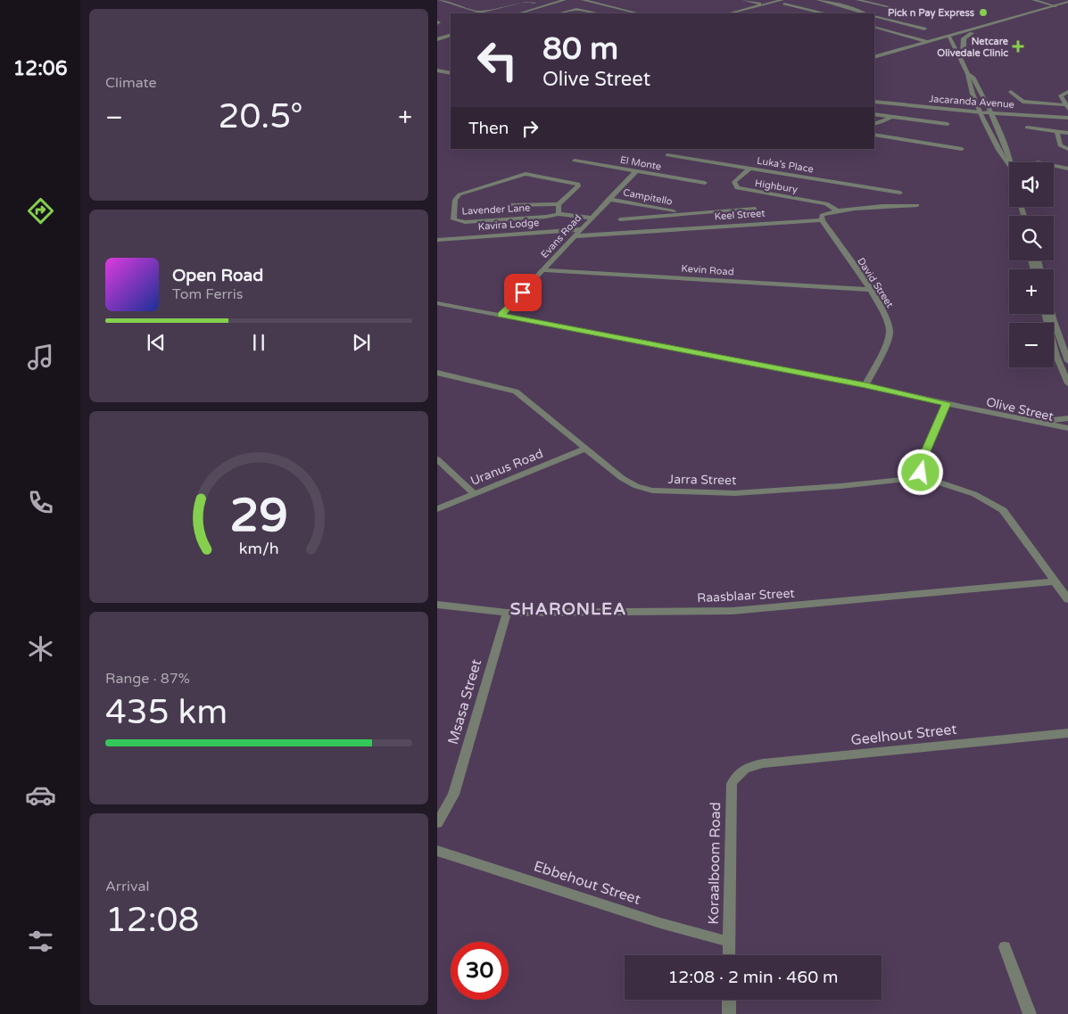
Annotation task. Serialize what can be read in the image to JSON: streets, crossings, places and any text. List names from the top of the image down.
{
  "streets": {
    "street": [
      "Jacaranda Avenue",
      "El Monte",
      "Luka's Place",
      "Highbury",
      "Campitello",
      "Lavender Lane",
      "Keel Street",
      "Kavira Lodge",
      "Evans Road",
      "Kevin Road",
      "David Street",
      "Olive Street",
      "Uranus Road",
      "Jarra Street",
      "Raasblaar Street",
      "Msasa Street",
      "Geelhout Street",
      "Koraalboom Road",
      "Ebbehout Street"
    ]
  },
  "crossings": [
    ["El Monte", "Evans Road"],
    ["Luka's Place", "Highbury"],
    ["Highbury", "Keel Street"],
    ["Campitello", "Evans Road"],
    ["Lavender Lane", "Evans Road"],
    ["Keel Street", "Evans Road"],
    ["Keel Street", "David Street"],
    ["Kavira Lodge", "Evans Road"],
    ["Evans Road", "Kevin Road"],
    ["Evans Road", "Olive Street"],
    ["Kevin Road", "David Street"],
    ["David Street", "Olive Street"],
    ["Uranus Road", "Jarra Street"],
    ["Raasblaar Street", "Msasa Street"],
    ["Geelhout Street", "Koraalboom Road"],
    ["Koraalboom Road", "Ebbehout Street"]
  ],
  "districts": ["SHARONLEA"],
  "places": {
    "other": ["Pick n Pay Express"],
    "health": ["Netcare Olivedale Clinic"]
  },
  "page": {
    "tabs": "12:06",
    "tile": [
      "Climate",
      ["Range · 87%", "435 km"],
      ["Arrival", "12:08"]
    ],
    "turn": ["80 m", "Olive Street"],
    "heat": ["−", "20.5°", "+"],
    "then": "Then",
    "map_buttons": ["+", "−"],
    "song": ["Open Road", "Tom Ferris"],
    "limit": "30",
    "trip": "12:08 · 2 min · 460 m",
    "gauge": ["29", "km/h"]
  }
}
